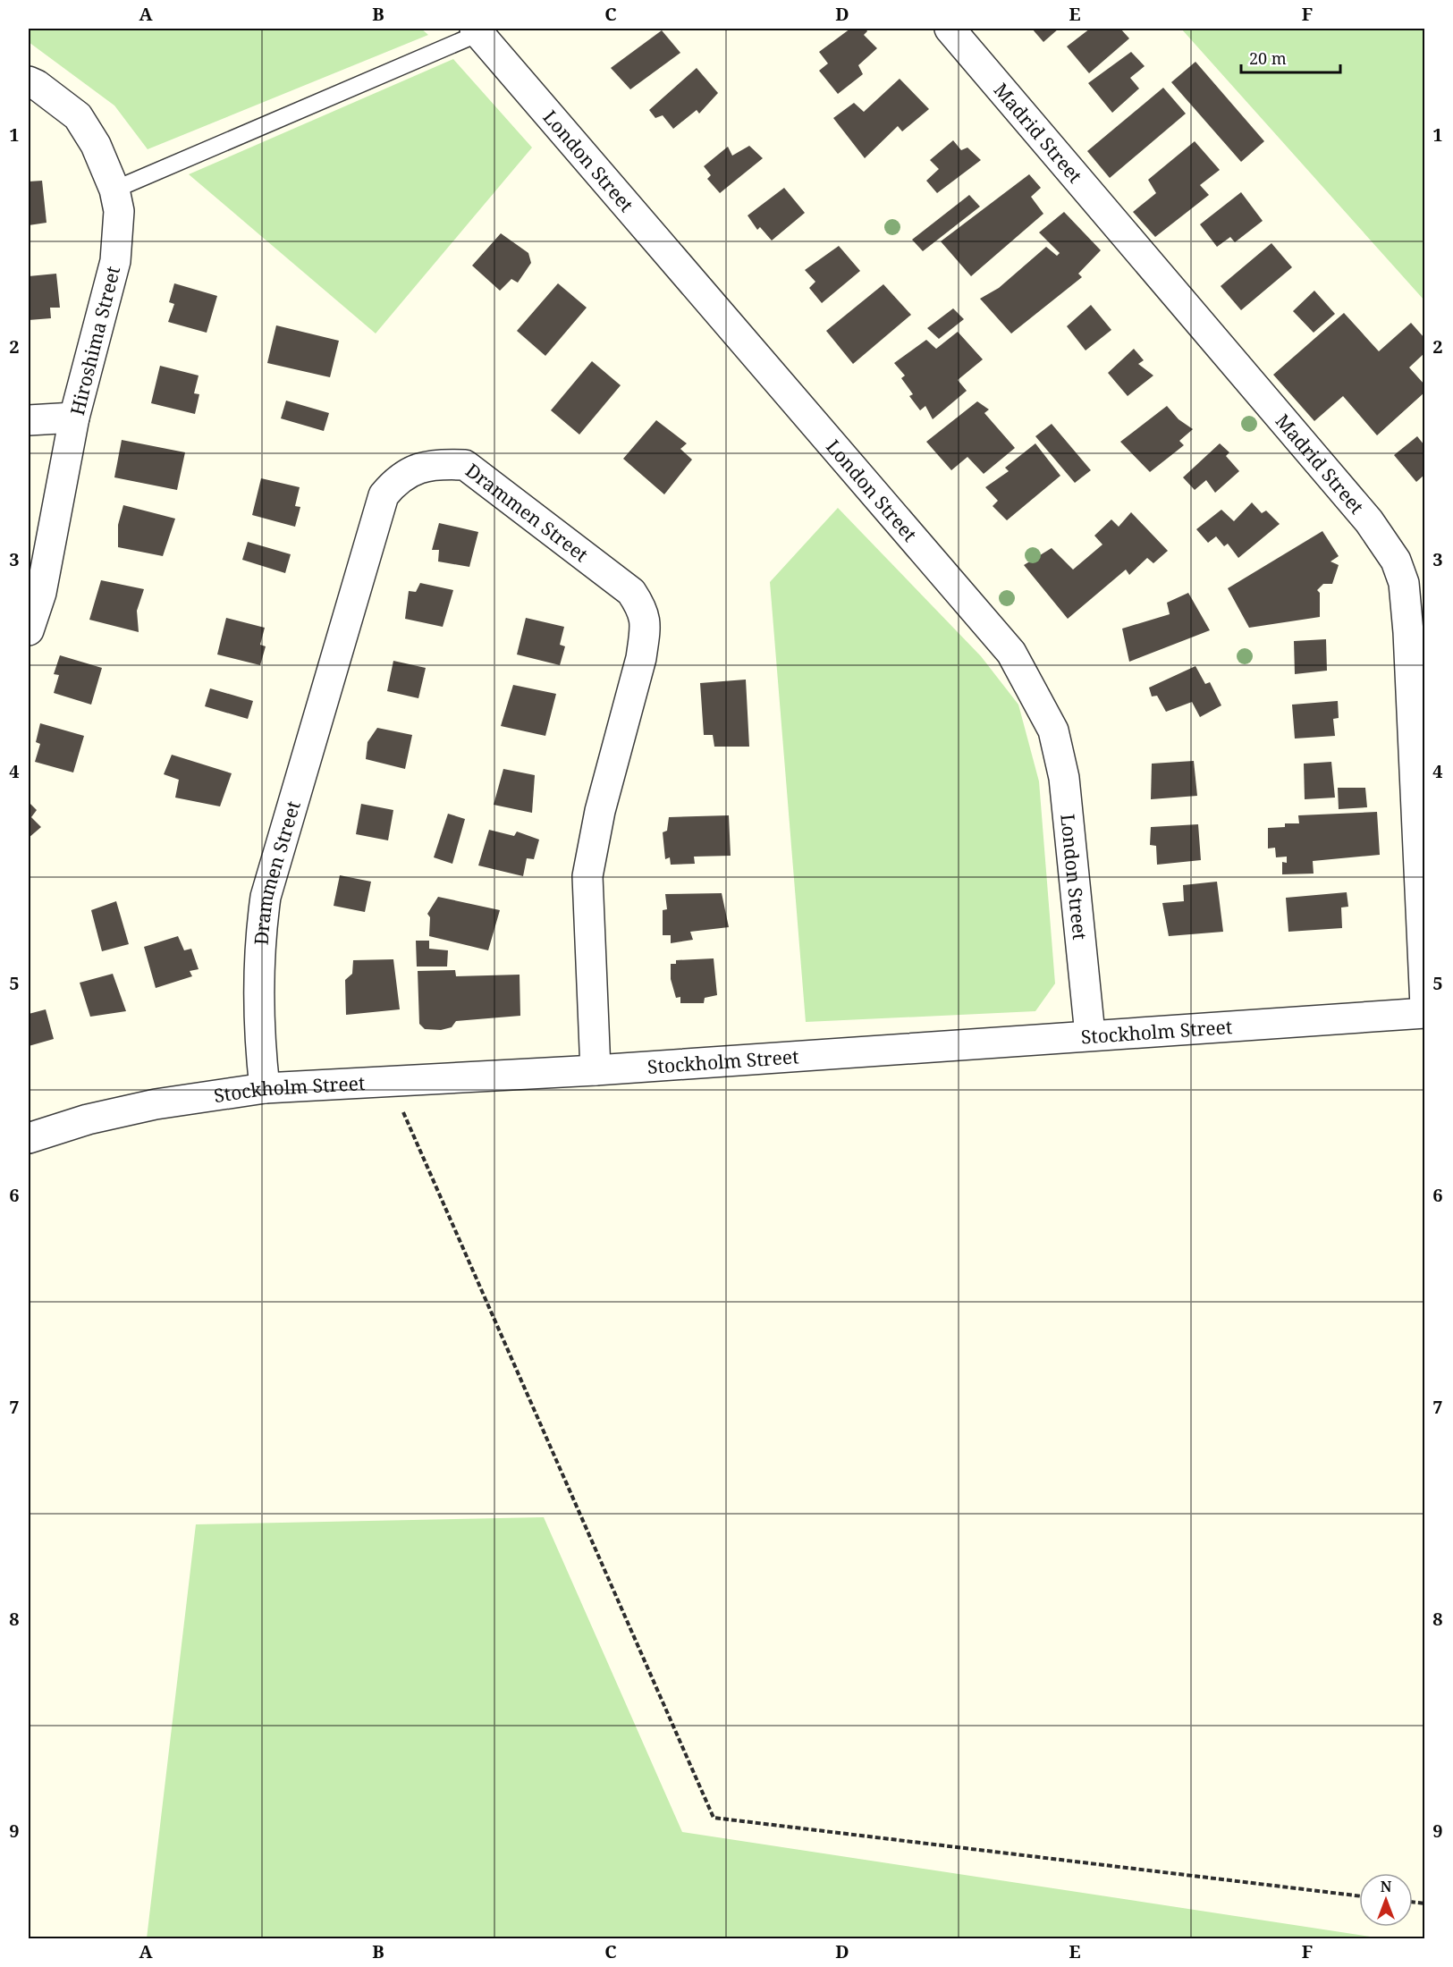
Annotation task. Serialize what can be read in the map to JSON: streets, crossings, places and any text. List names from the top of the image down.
{
  "streets": {
    "street": [
      "Madrid Street",
      "London Street",
      "Hiroshima Street",
      "Drammen Street",
      "Stockholm Street"
    ]
  },
  "crossings": [
    ["London Street", "Stockholm Street"],
    ["Drammen Street", "Stockholm Street"]
  ],
  "scale_bar": "20 m",
  "north": "top",
  "grid": {
    "columns": [
      "A",
      "B",
      "C",
      "D",
      "E",
      "F"
    ],
    "rows": [
      "1",
      "2",
      "3",
      "4",
      "5",
      "6",
      "7",
      "8",
      "9"
    ]
  }
}
